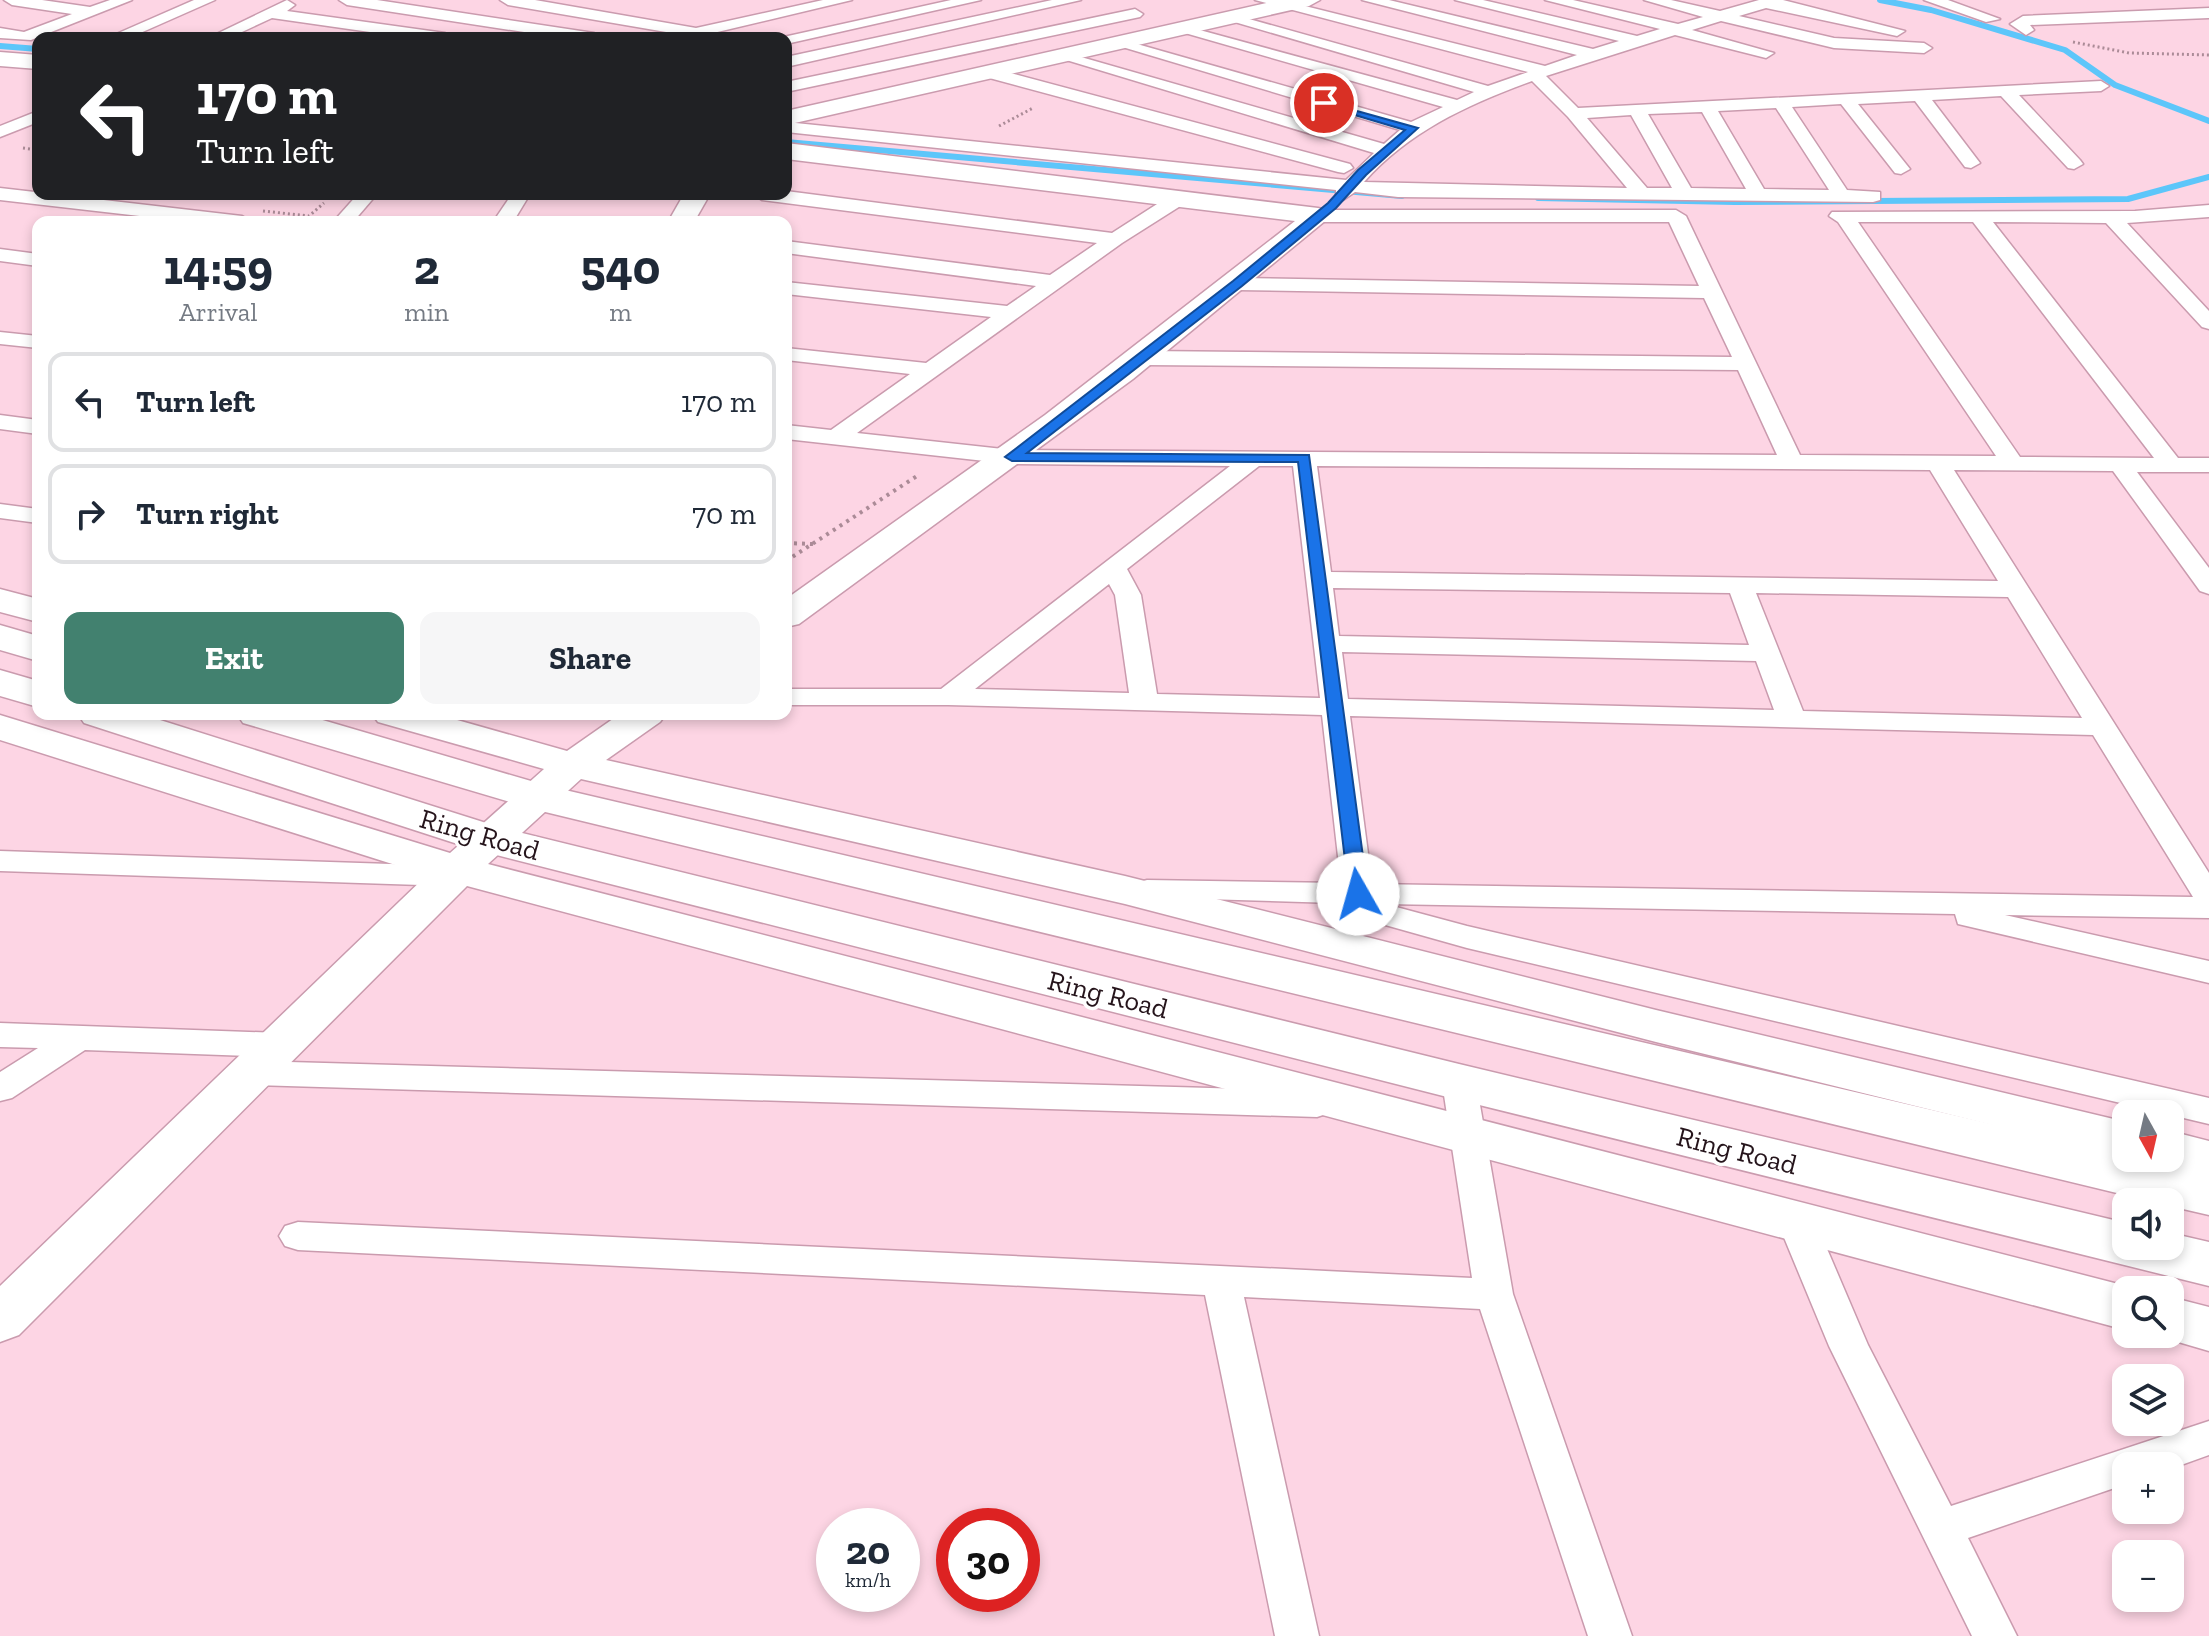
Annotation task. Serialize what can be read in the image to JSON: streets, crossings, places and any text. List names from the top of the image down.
{
  "streets": {
    "highway": ["Ring Road"]
  },
  "north": "bottom",
  "page": {
    "turn": ["170 m", "Turn left"],
    "eta": [
      "14:59",
      "Arrival",
      "2",
      "min",
      "540",
      "m"
    ],
    "list": [
      {
        "name": "Turn left",
        "value": "170 m"
      },
      {
        "name": "Turn right",
        "value": "70 m"
      }
    ],
    "buttons": ["Exit", "Share"],
    "map_buttons": ["+", "−"],
    "speed": "20 km/h",
    "limit": "30"
  }
}
